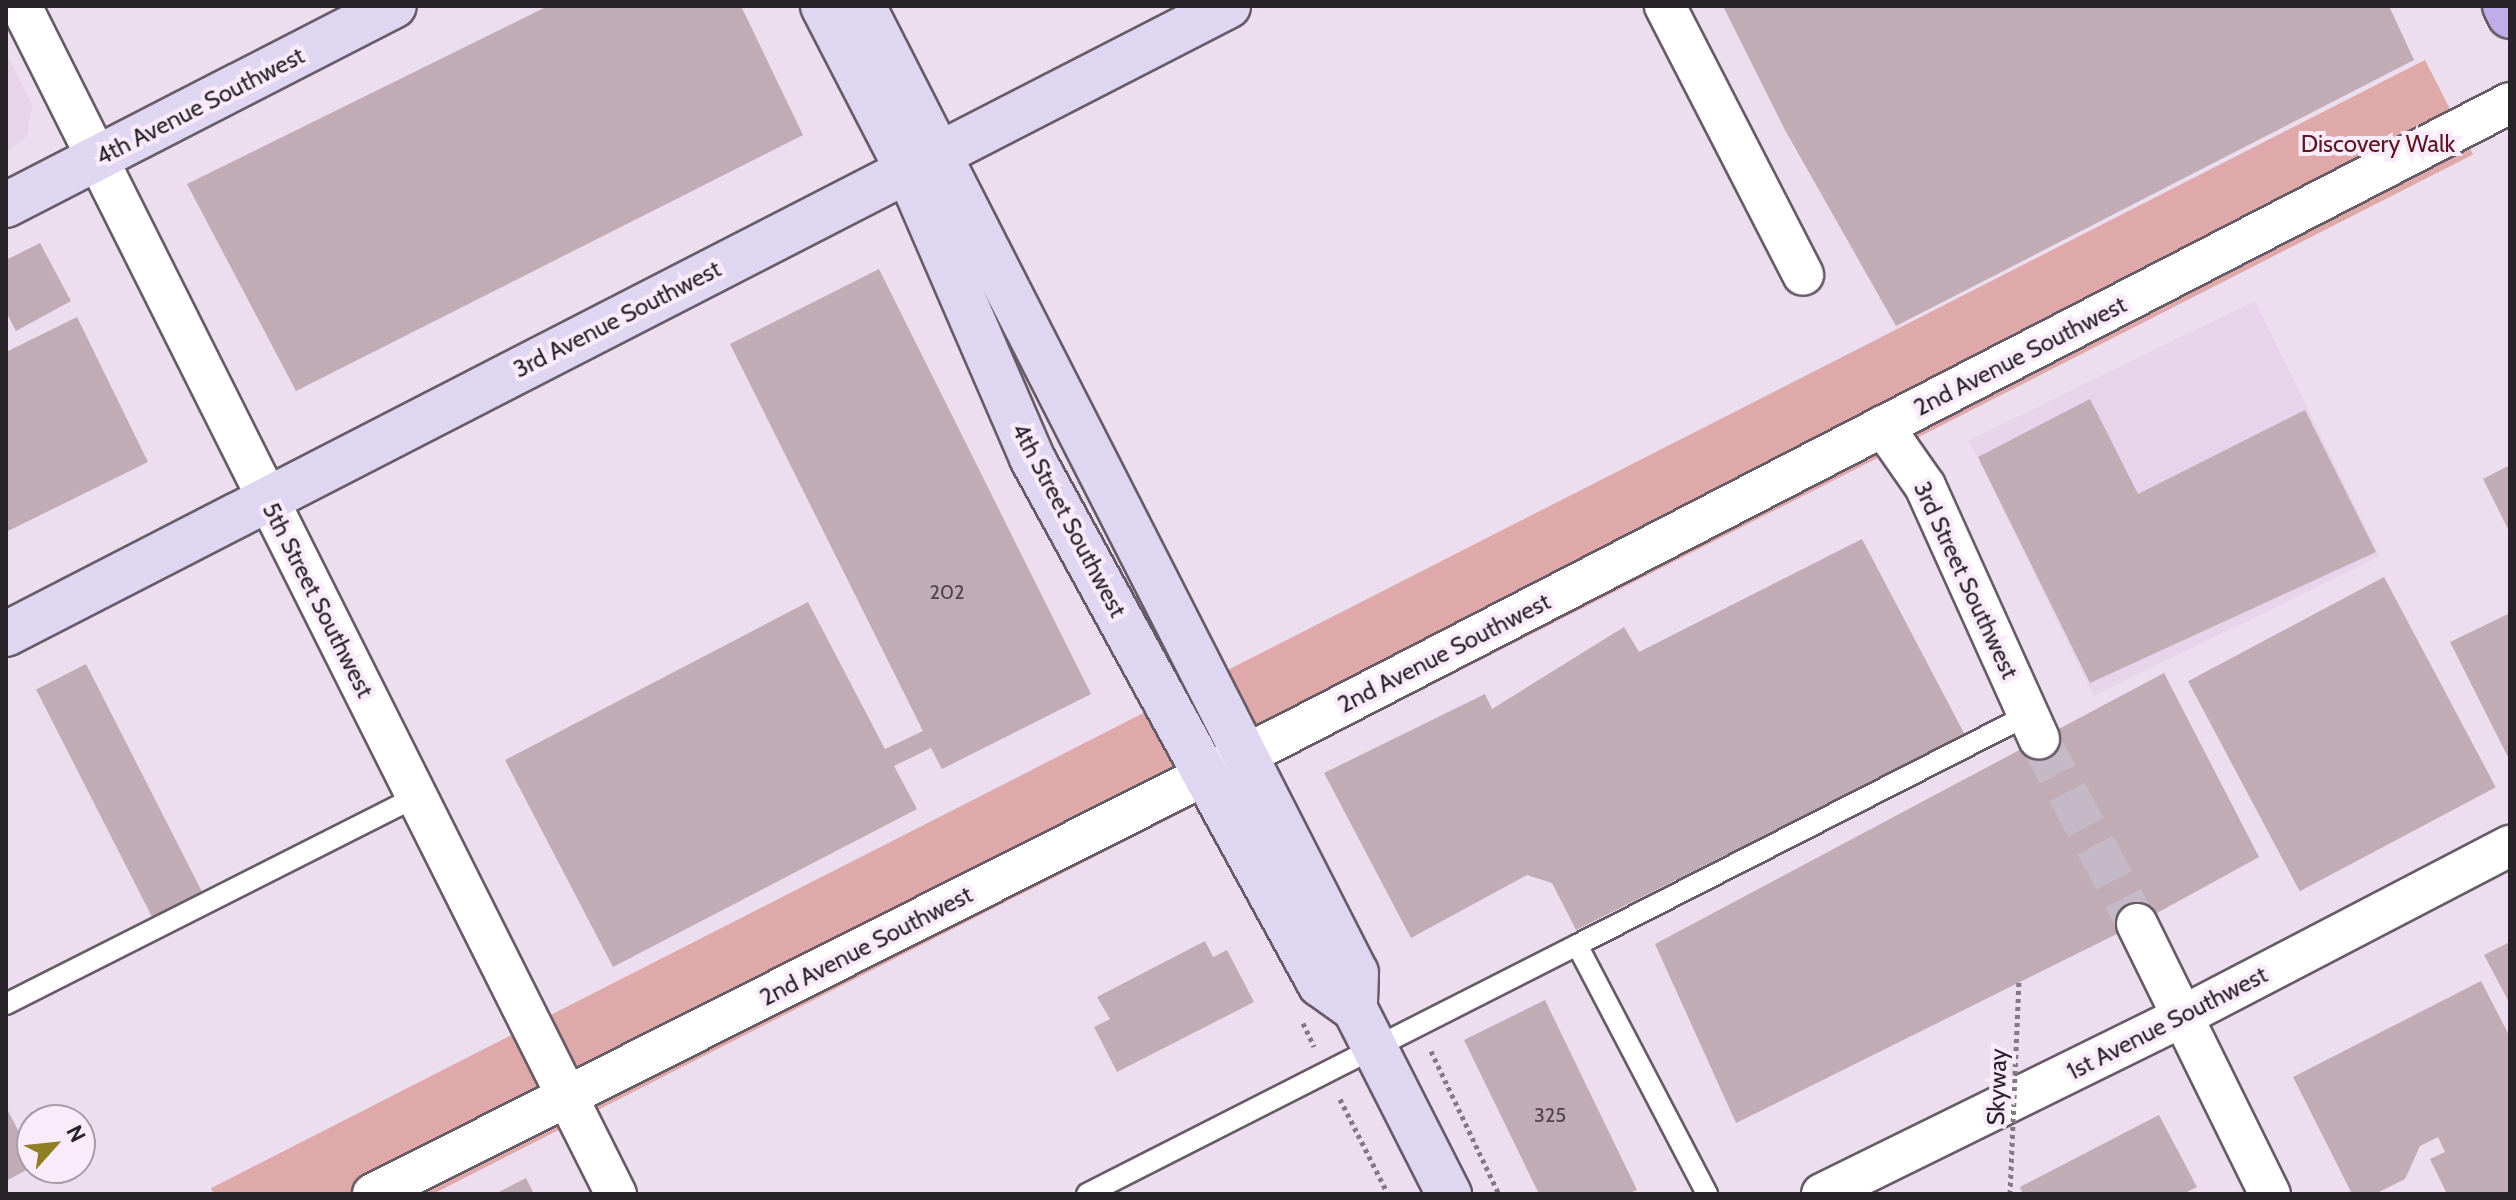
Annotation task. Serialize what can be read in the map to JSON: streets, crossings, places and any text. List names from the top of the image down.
{
  "streets": {
    "main road": ["4th Avenue Southwest", "3rd Avenue Southwest", "4th Street Southwest"],
    "street": [
      "2nd Avenue Southwest",
      "3rd Street Southwest",
      "5th Street Southwest",
      "1st Avenue Southwest"
    ],
    "path": ["Skyway"]
  },
  "crossings": [
    ["4th Avenue Southwest", "5th Street Southwest"],
    ["3rd Avenue Southwest", "4th Street Southwest"],
    ["3rd Avenue Southwest", "5th Street Southwest"],
    ["2nd Avenue Southwest", "4th Street Southwest"],
    ["2nd Avenue Southwest", "3rd Street Southwest"],
    ["2nd Avenue Southwest", "5th Street Southwest"]
  ],
  "parks": ["Discovery Walk"],
  "house_numbers": ["202", "325"],
  "north": "top right"
}
